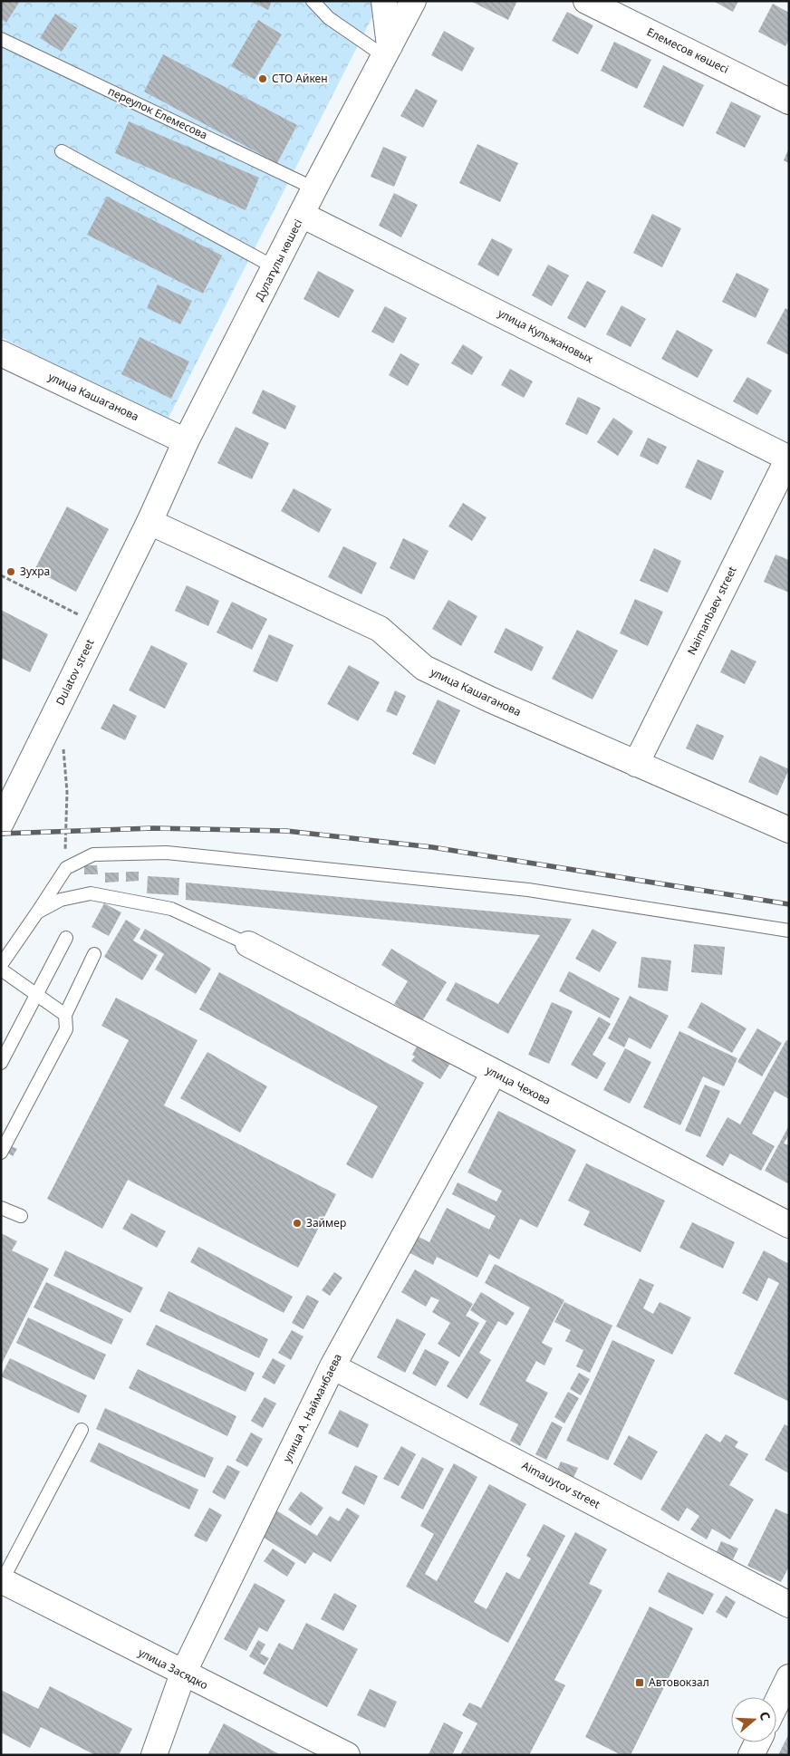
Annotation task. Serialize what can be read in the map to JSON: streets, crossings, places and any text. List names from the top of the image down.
{
  "streets": {
    "street": [
      "Елемесов көшесі",
      "Дулатұлы көшесі",
      "улица Кульжановых",
      "улица Кашаганова",
      "Naimanbaev street",
      "Dulatov street",
      "улица Чехова",
      "улица А. Найманбаева",
      "Aimauytov street",
      "улица Засядко"
    ],
    "lane": ["переулок Елемесова"]
  },
  "crossings": [
    ["переулок Елемесова", "Дулатұлы көшесі"],
    ["Дулатұлы көшесі", "улица Кульжановых"],
    ["Дулатұлы көшесі", "улица Кашаганова"],
    ["Дулатұлы көшесі", "Dulatov street"],
    ["улица Кульжановых", "Naimanbaev street"],
    ["улица Кашаганова", "Naimanbaev street"],
    ["улица Кашаганова", "Dulatov street"],
    ["улица Чехова", "улица А. Найманбаева"],
    ["улица А. Найманбаева", "Aimauytov street"],
    ["улица А. Найманбаева", "улица Засядко"]
  ],
  "places": {
    "other": ["СТО Айкен", "Зухра", "Займер"],
    "transit": ["Автовокзал"]
  },
  "north": "right"
}
